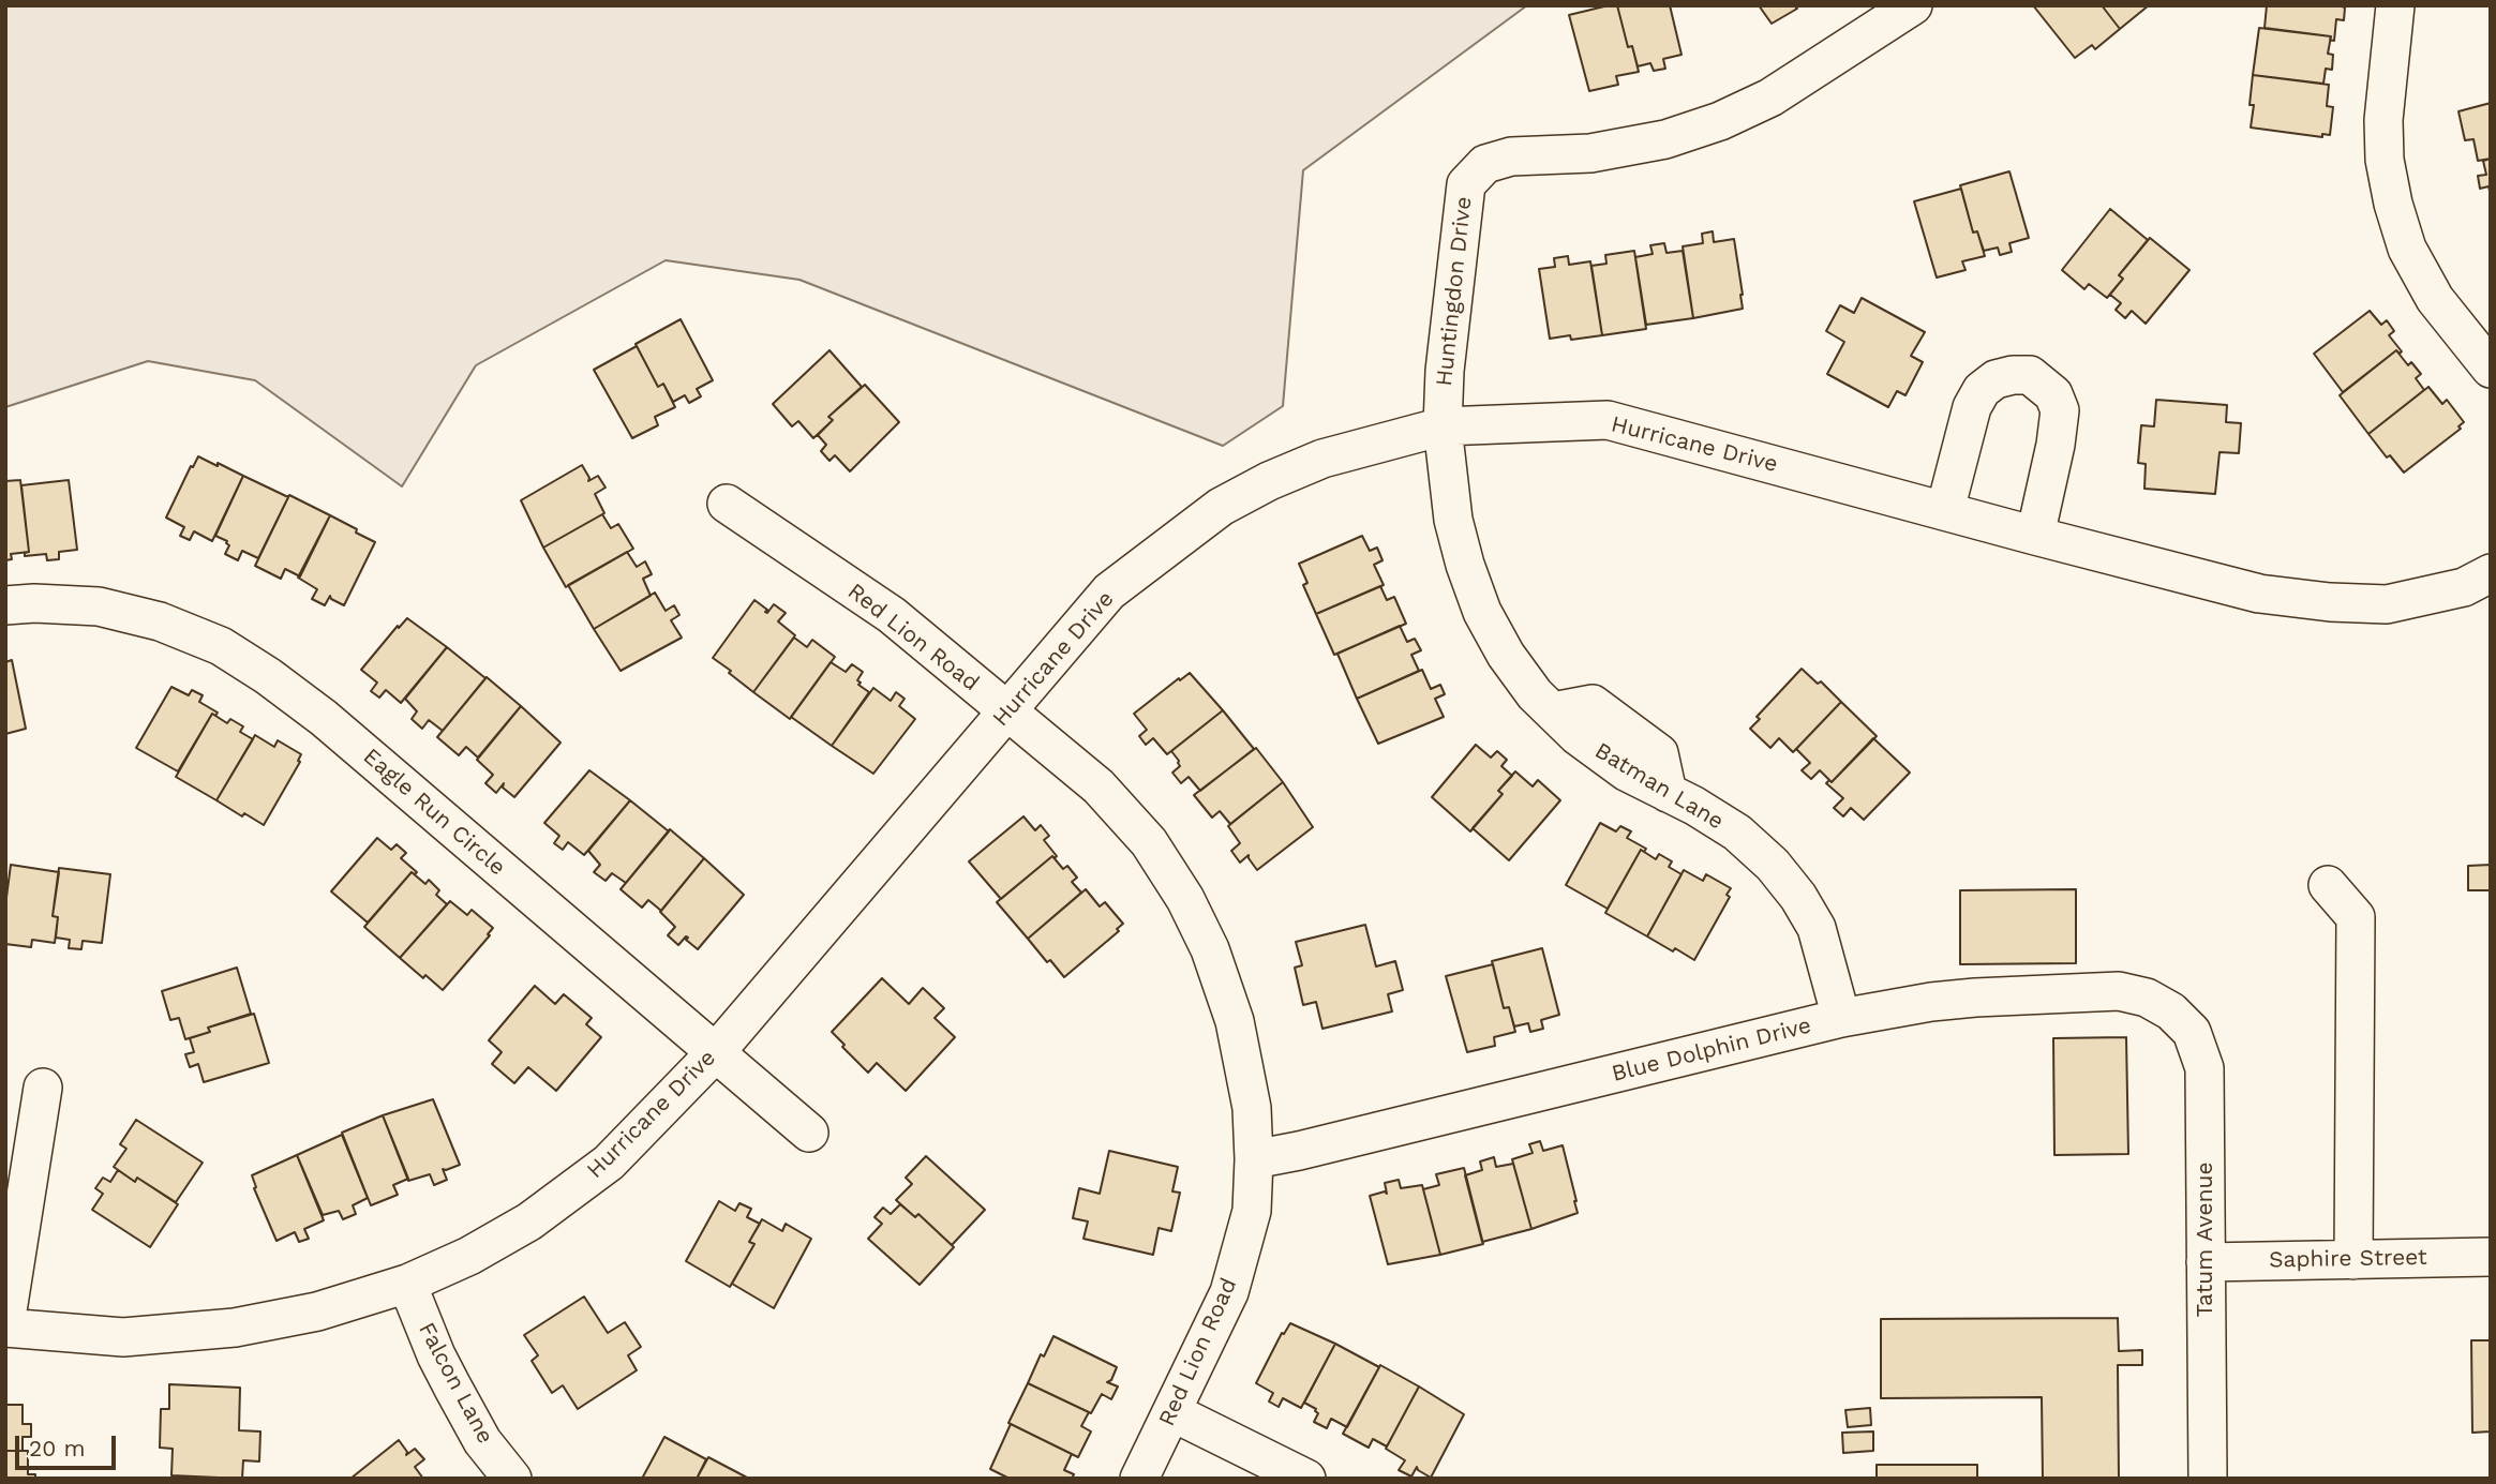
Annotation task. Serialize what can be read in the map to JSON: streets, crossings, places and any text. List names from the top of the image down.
{
  "streets": {
    "street": [
      "Huntingdon Drive",
      "Hurricane Drive",
      "Red Lion Road",
      "Batman Lane",
      "Eagle Run Circle",
      "Blue Dolphin Drive",
      "Tatum Avenue",
      "Saphire Street",
      "Falcon Lane"
    ]
  },
  "crossings": [
    ["Huntingdon Drive", "Hurricane Drive"],
    ["Huntingdon Drive", "Batman Lane"],
    ["Hurricane Drive", "Red Lion Road"],
    ["Hurricane Drive", "Batman Lane"],
    ["Hurricane Drive", "Eagle Run Circle"],
    ["Hurricane Drive", "Falcon Lane"],
    ["Red Lion Road", "Blue Dolphin Drive"],
    ["Batman Lane", "Blue Dolphin Drive"],
    ["Blue Dolphin Drive", "Tatum Avenue"],
    ["Tatum Avenue", "Saphire Street"]
  ],
  "scale_bar": "20 m"
}
